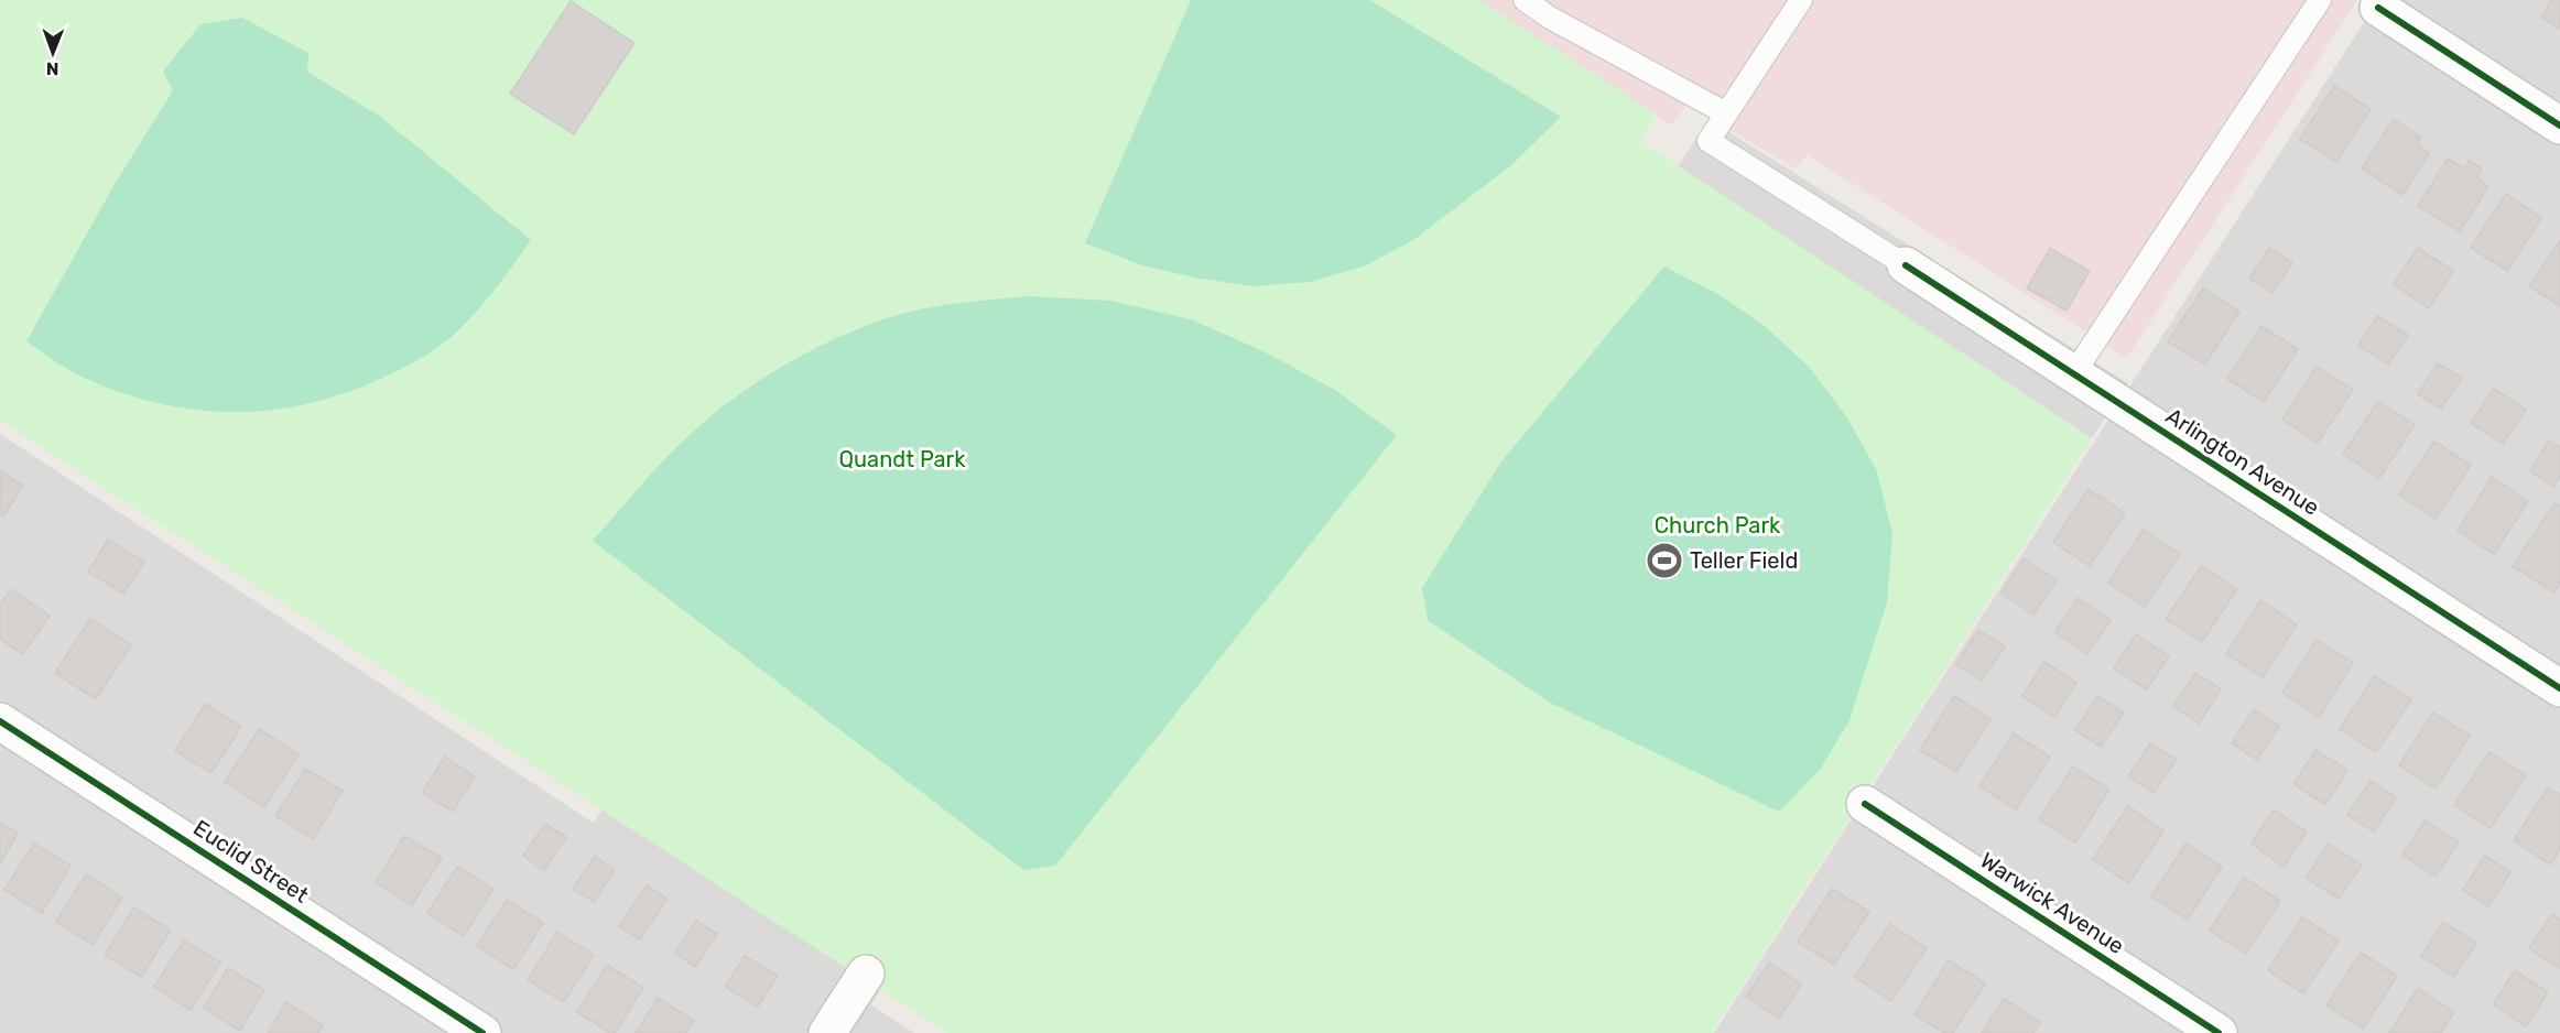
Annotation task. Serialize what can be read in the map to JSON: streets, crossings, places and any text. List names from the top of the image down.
{
  "streets": {
    "street": ["Arlington Avenue", "Euclid Street", "Warwick Avenue"]
  },
  "parks": ["Quandt Park", "Church Park"],
  "places": {
    "sports": ["Teller Field"]
  },
  "north": "bottom"
}
